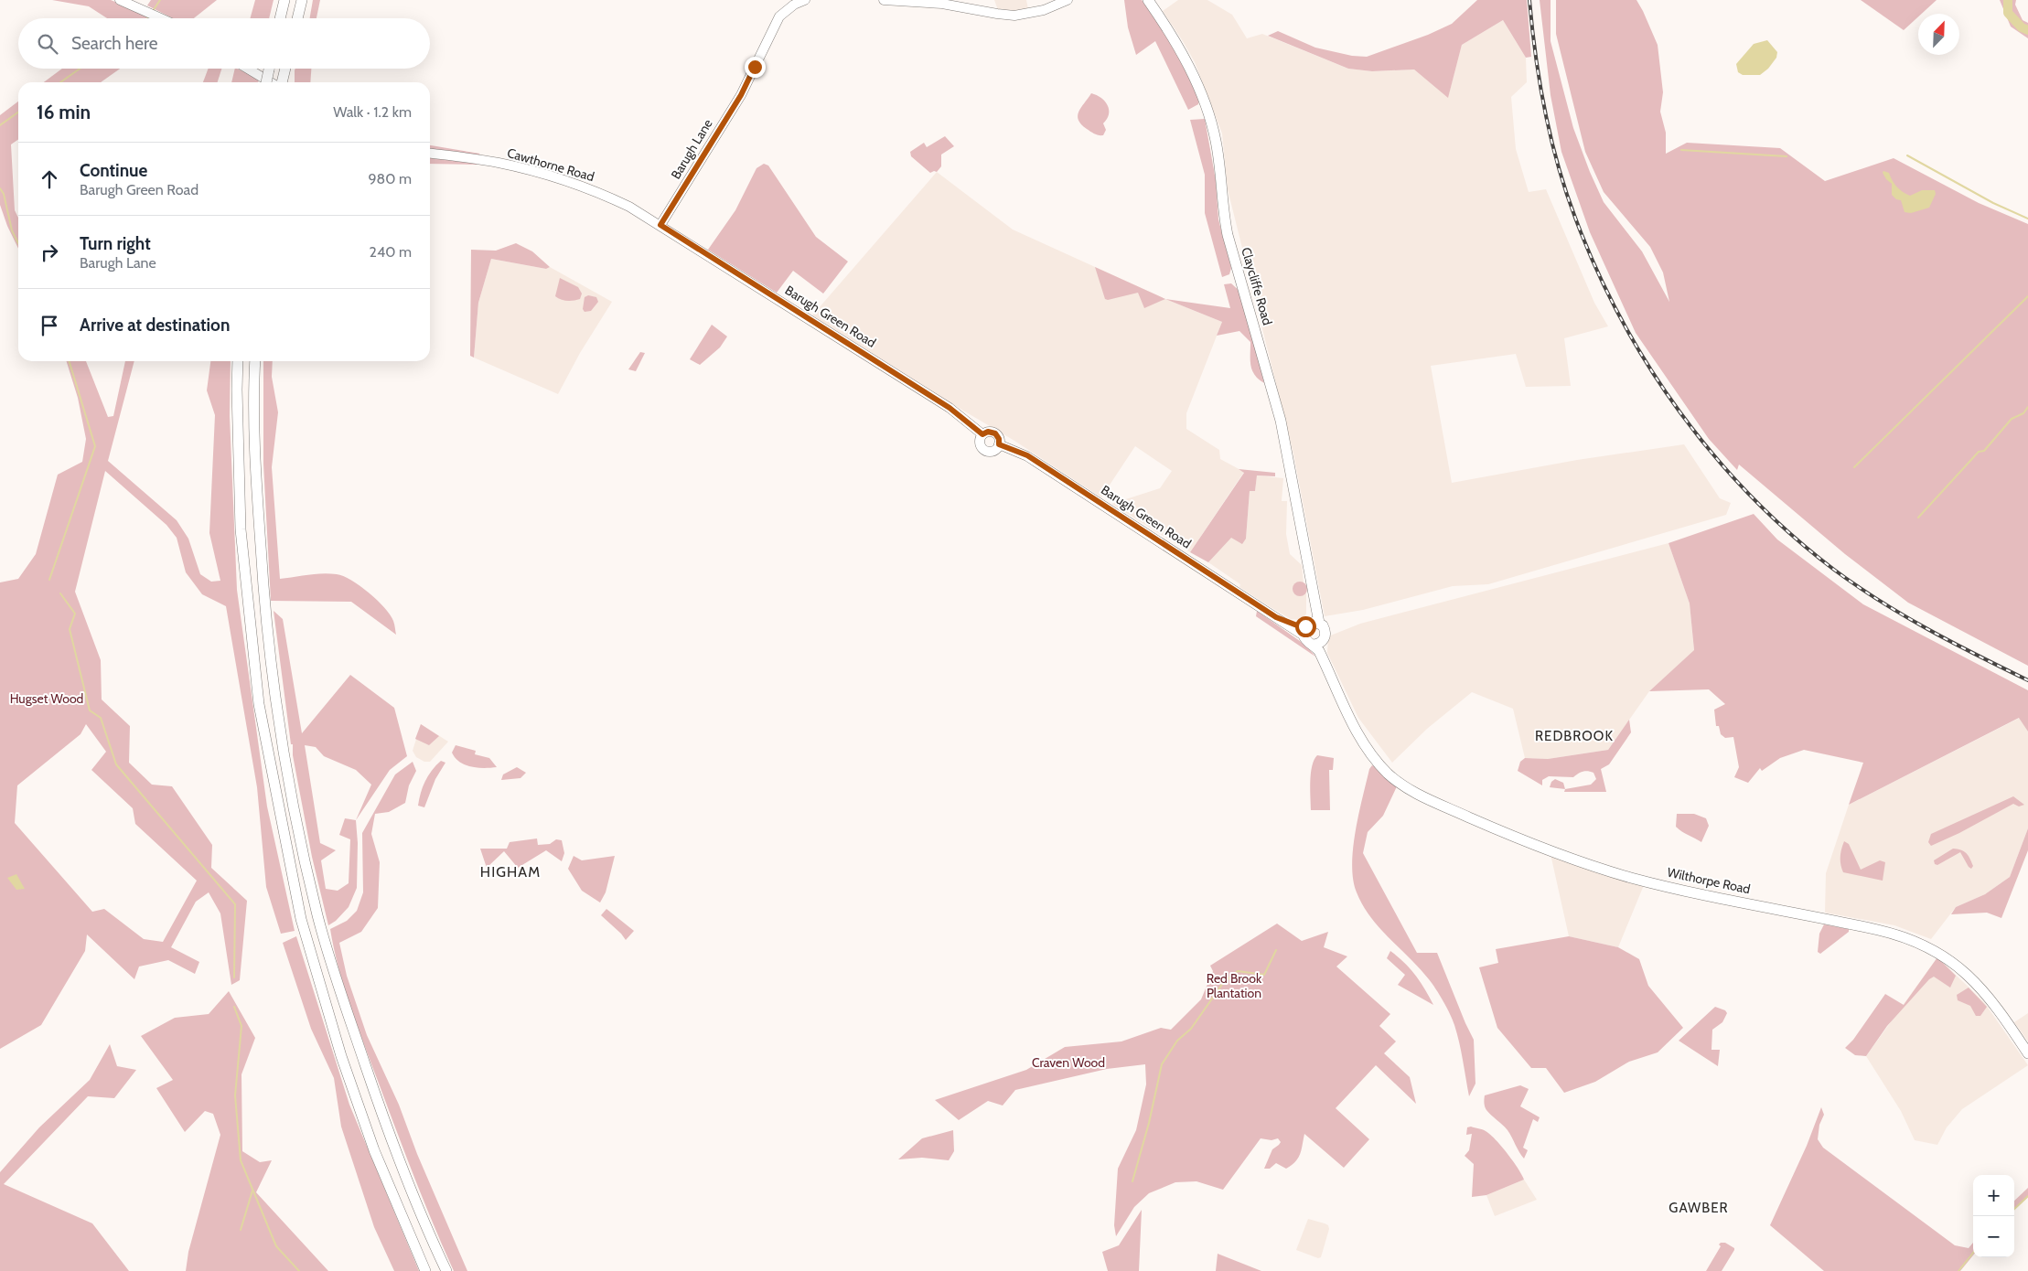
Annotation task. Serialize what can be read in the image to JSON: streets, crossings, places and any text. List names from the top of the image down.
{
  "streets": {
    "highway": ["Claycliffe Road", "Wilthorpe Road"],
    "main road": ["Barugh Lane", "Cawthorne Road", "Barugh Green Road"]
  },
  "crossings": [
    ["Barugh Lane", "Cawthorne Road"],
    ["Barugh Lane", "Barugh Green Road"],
    ["Cawthorne Road", "Barugh Green Road"],
    ["Claycliffe Road", "Barugh Green Road"]
  ],
  "districts": ["REDBROOK", "HIGHAM", "GAWBER"],
  "parks": ["Hugset Wood", "Red Brook Plantation", "Craven Wood"],
  "north": "top right",
  "page": {
    "search": "Search here",
    "heading": ["16 min", "Walk · 1.2 km"],
    "list": [
      ["Continue", "Barugh Green Road", "980 m"],
      ["Turn right", "Barugh Lane", "240 m"],
      "Arrive at destination"
    ],
    "map_buttons": ["+", "−"]
  }
}
